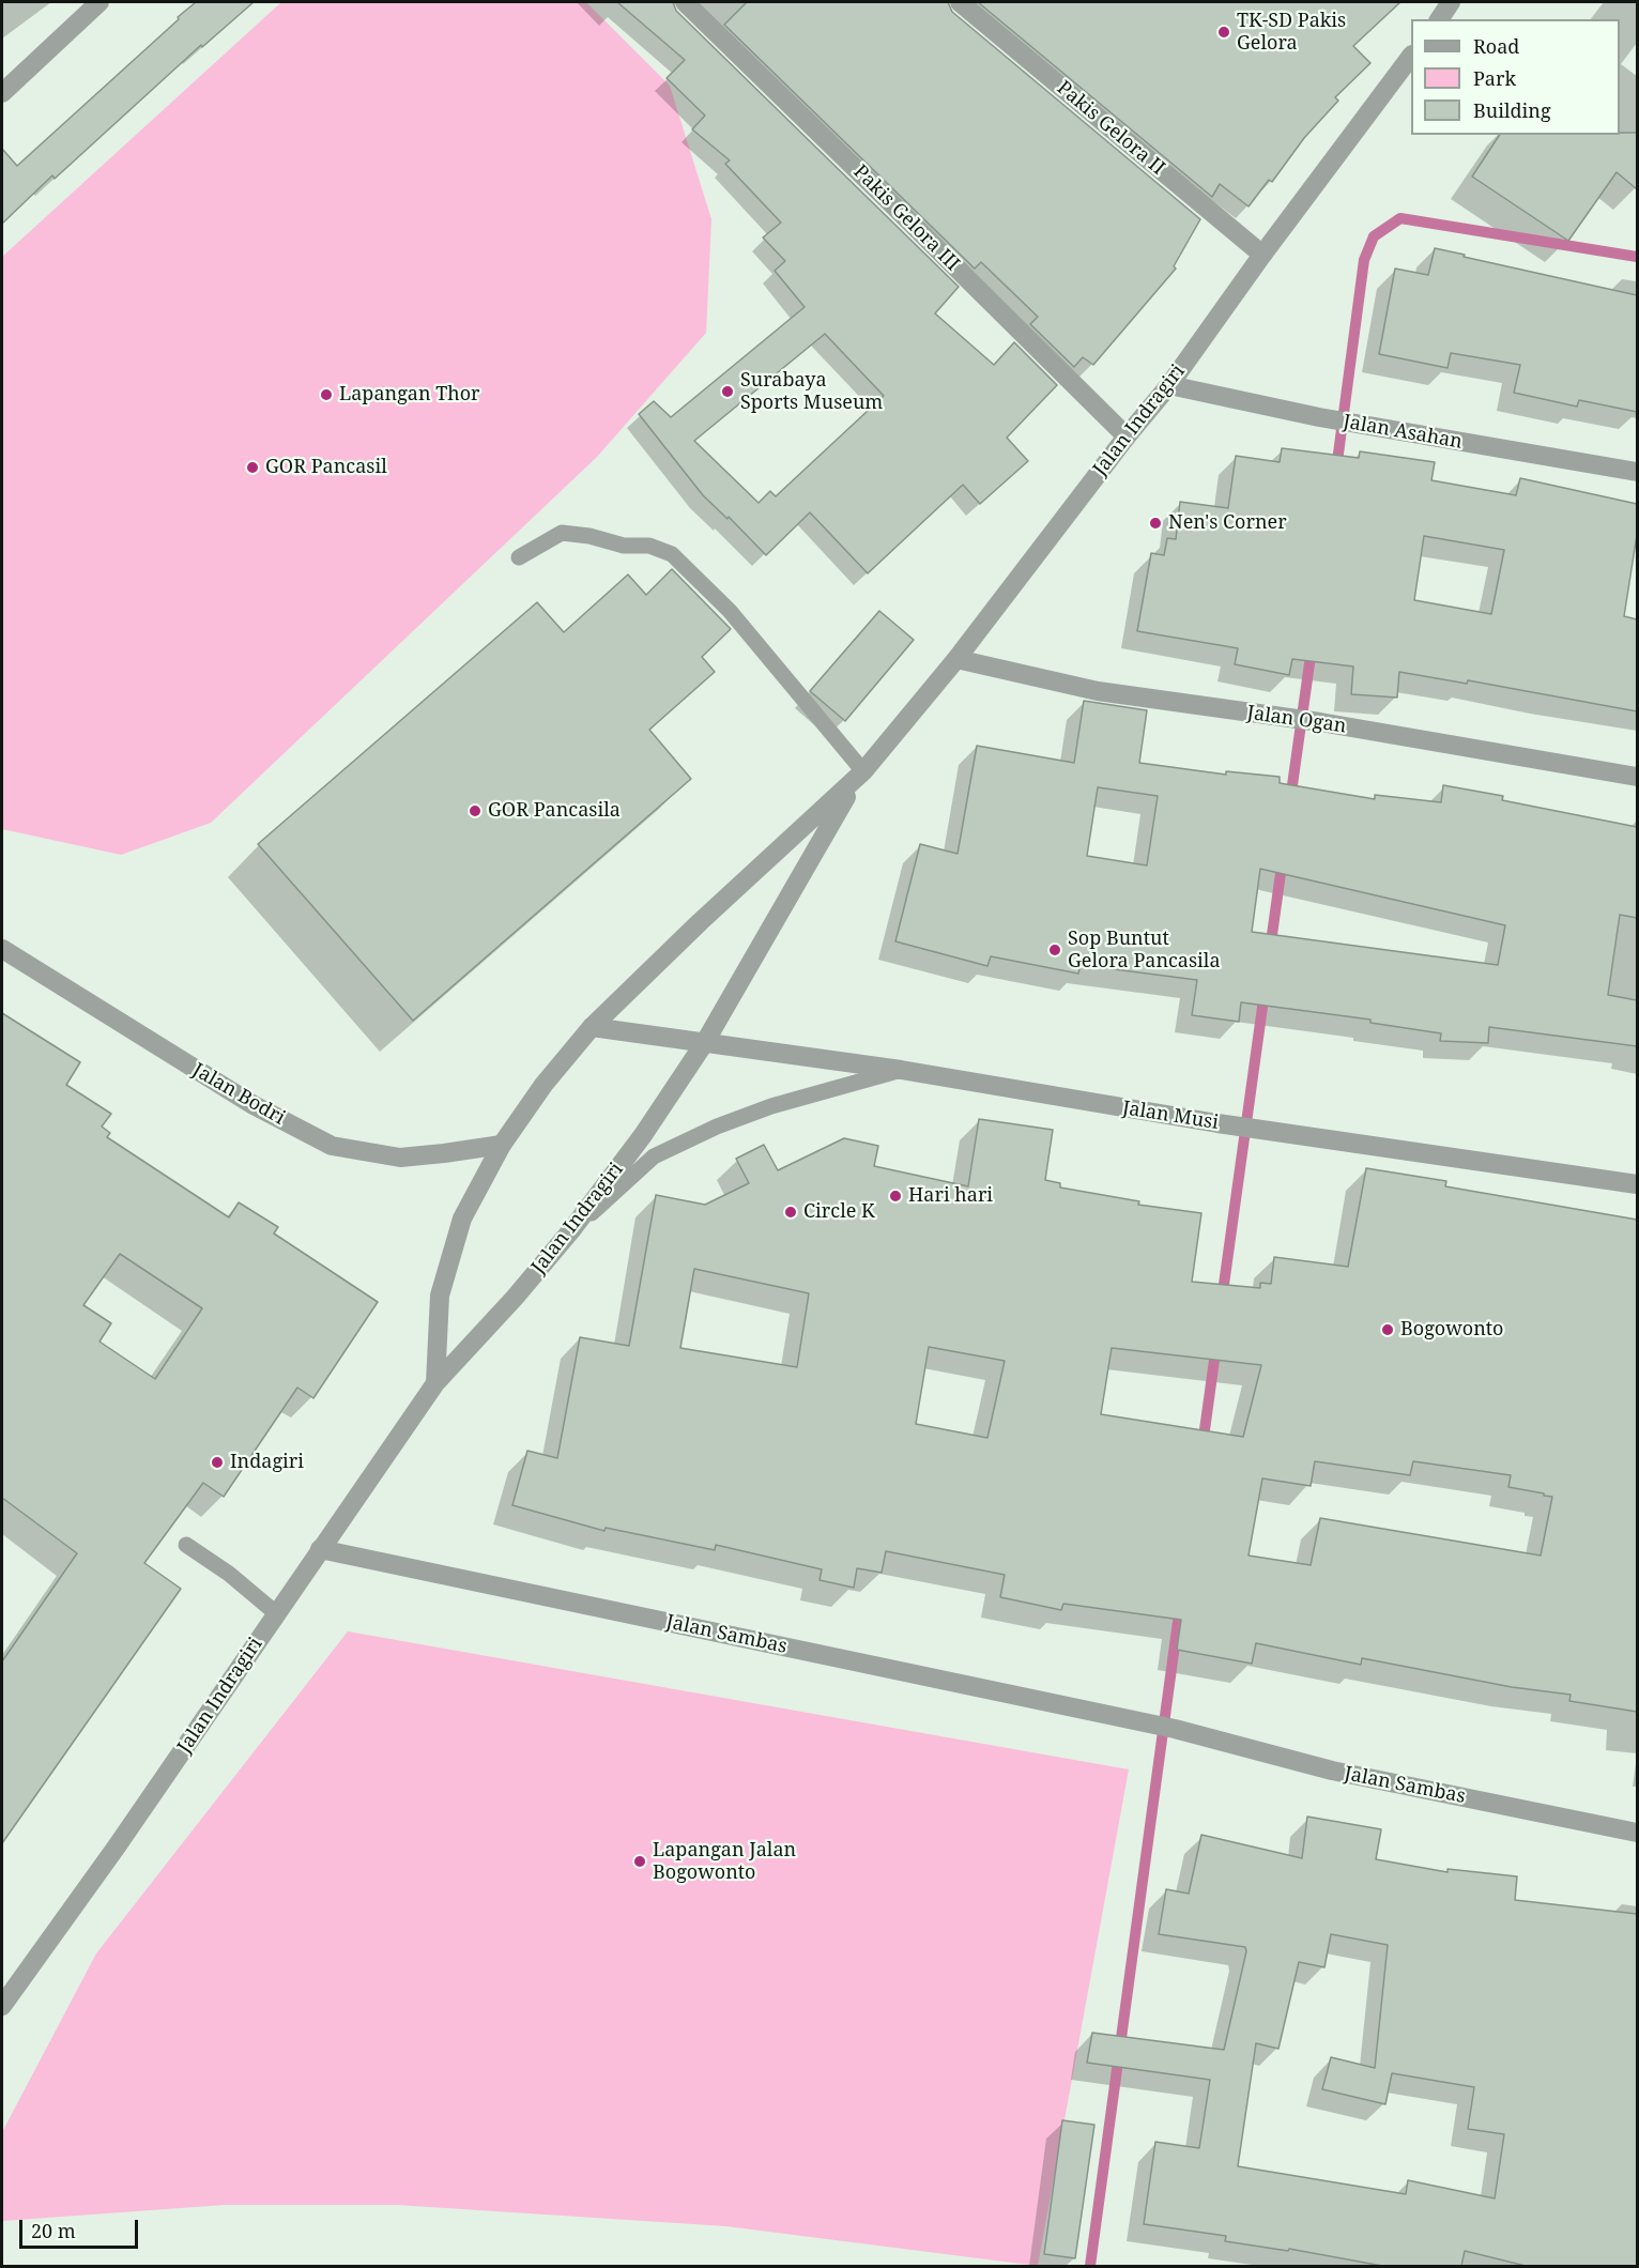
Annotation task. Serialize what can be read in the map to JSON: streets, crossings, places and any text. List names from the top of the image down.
{
  "streets": {
    "street": [
      "Pakis Gelora II",
      "Pakis Gelora III",
      "Jalan Indragiri",
      "Jalan Asahan",
      "Jalan Ogan",
      "Jalan Bodri",
      "Jalan Musi",
      "Jalan Sambas"
    ]
  },
  "crossings": [
    ["Pakis Gelora II", "Jalan Indragiri"],
    ["Pakis Gelora III", "Jalan Indragiri"],
    ["Jalan Indragiri", "Jalan Asahan"],
    ["Jalan Indragiri", "Jalan Ogan"],
    ["Jalan Indragiri", "Jalan Bodri"],
    ["Jalan Indragiri", "Jalan Musi"],
    ["Jalan Indragiri", "Jalan Sambas"]
  ],
  "places": [
    "TK-SD Pakis Gelora",
    "Surabaya Sports Museum",
    "Lapangan Thor",
    "GOR Pancasil",
    "Nen's Corner",
    "GOR Pancasila",
    "Sop Buntut Gelora Pancasila",
    "Hari hari",
    "Circle K",
    "Bogowonto",
    "Indagiri",
    "Lapangan Jalan Bogowonto"
  ],
  "legend": ["Road", "Park", "Building"],
  "scale_bar": "20 m"
}
